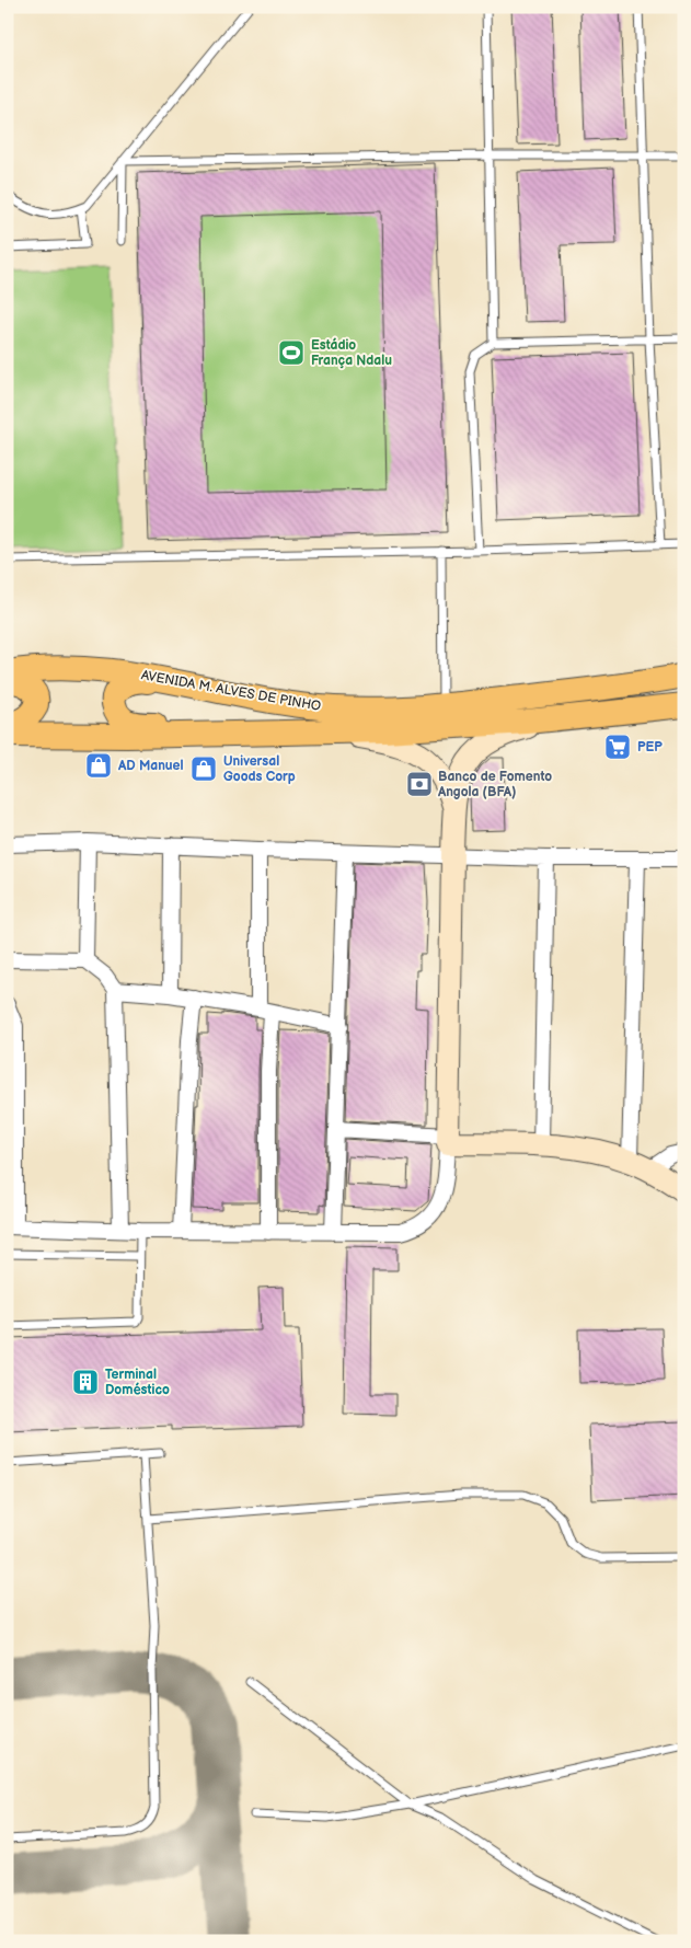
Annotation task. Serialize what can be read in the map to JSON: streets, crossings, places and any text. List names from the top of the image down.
{
  "streets": {
    "main road": ["AVENIDA M. ALVES DE PINHO"]
  },
  "places": {
    "sports": ["Estádio França Ndalu"],
    "supermarket": ["PEP"],
    "shop": ["AD Manuel", "Universal Goods Corp"],
    "bank": ["Banco de Fomento Angola (BFA)"],
    "building": ["Terminal Doméstico"]
  }
}
